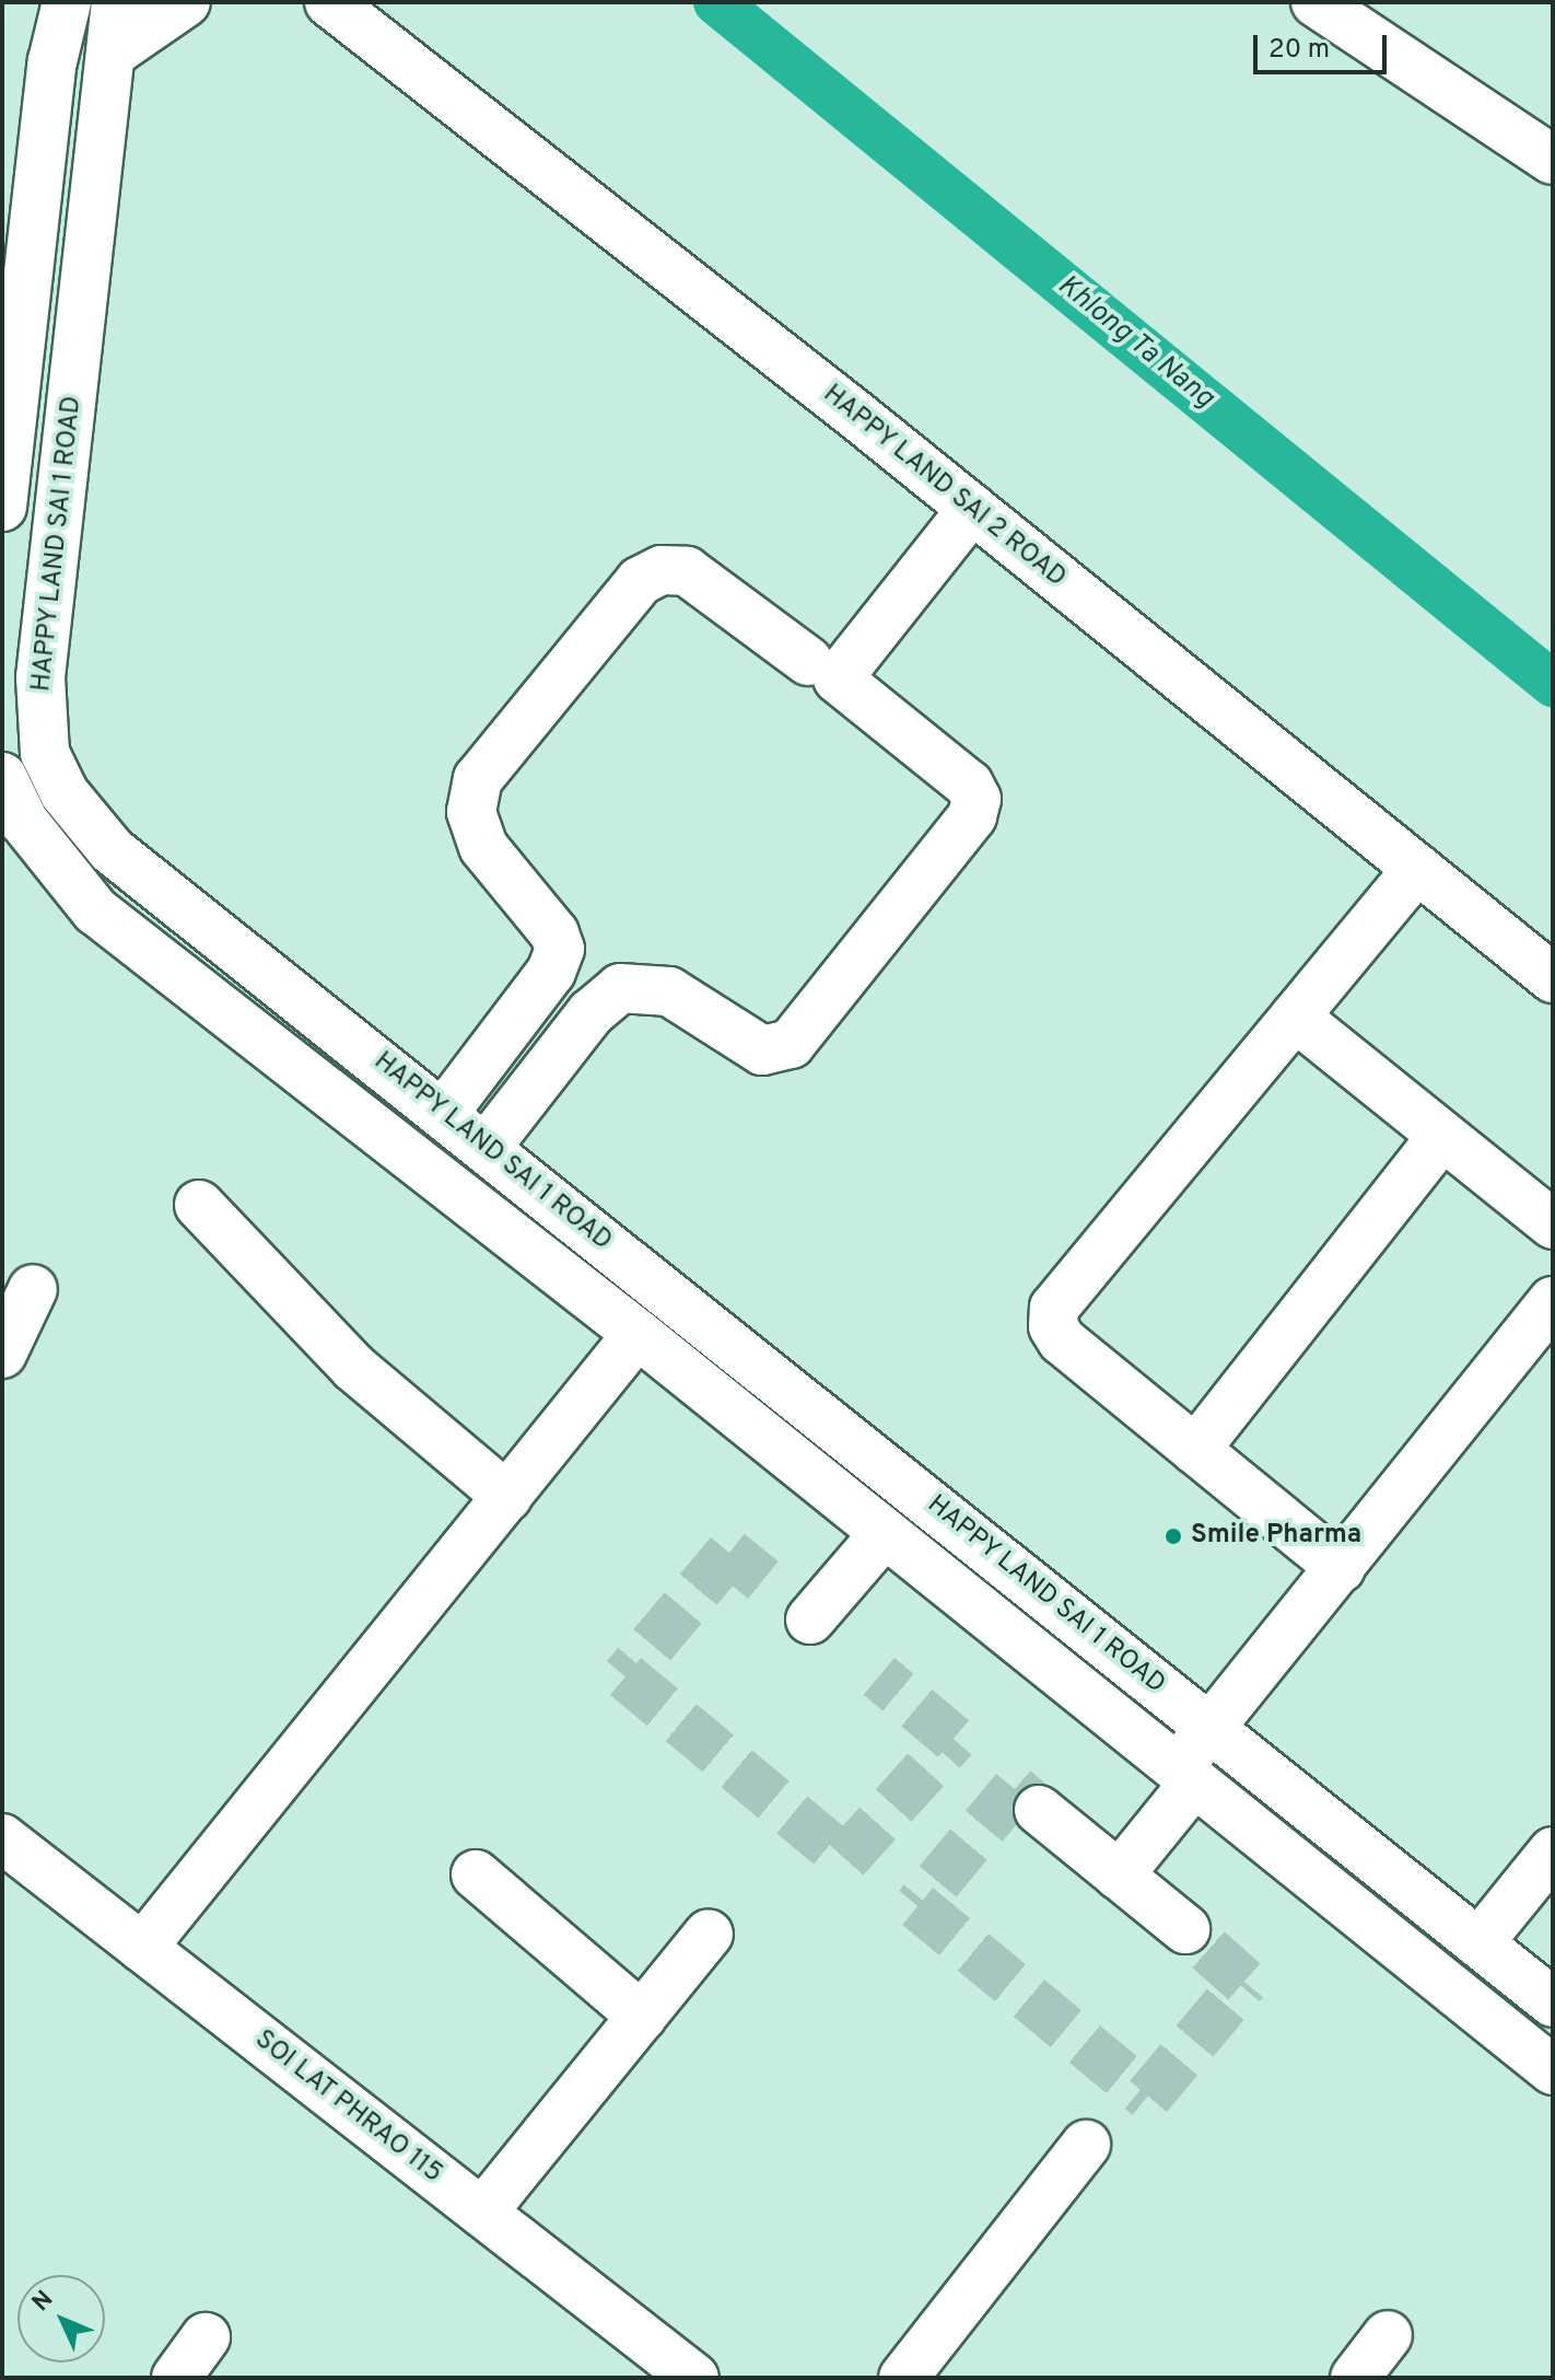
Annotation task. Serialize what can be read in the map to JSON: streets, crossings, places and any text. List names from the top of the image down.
{
  "streets": {
    "street": ["HAPPY LAND SAI 2 ROAD", "HAPPY LAND SAI 1 ROAD", "SOI LAT PHRAO 115"]
  },
  "water": ["Khlong Ta Nang"],
  "places": ["Smile Pharma"],
  "scale_bar": "20 m",
  "north": "top left"
}
